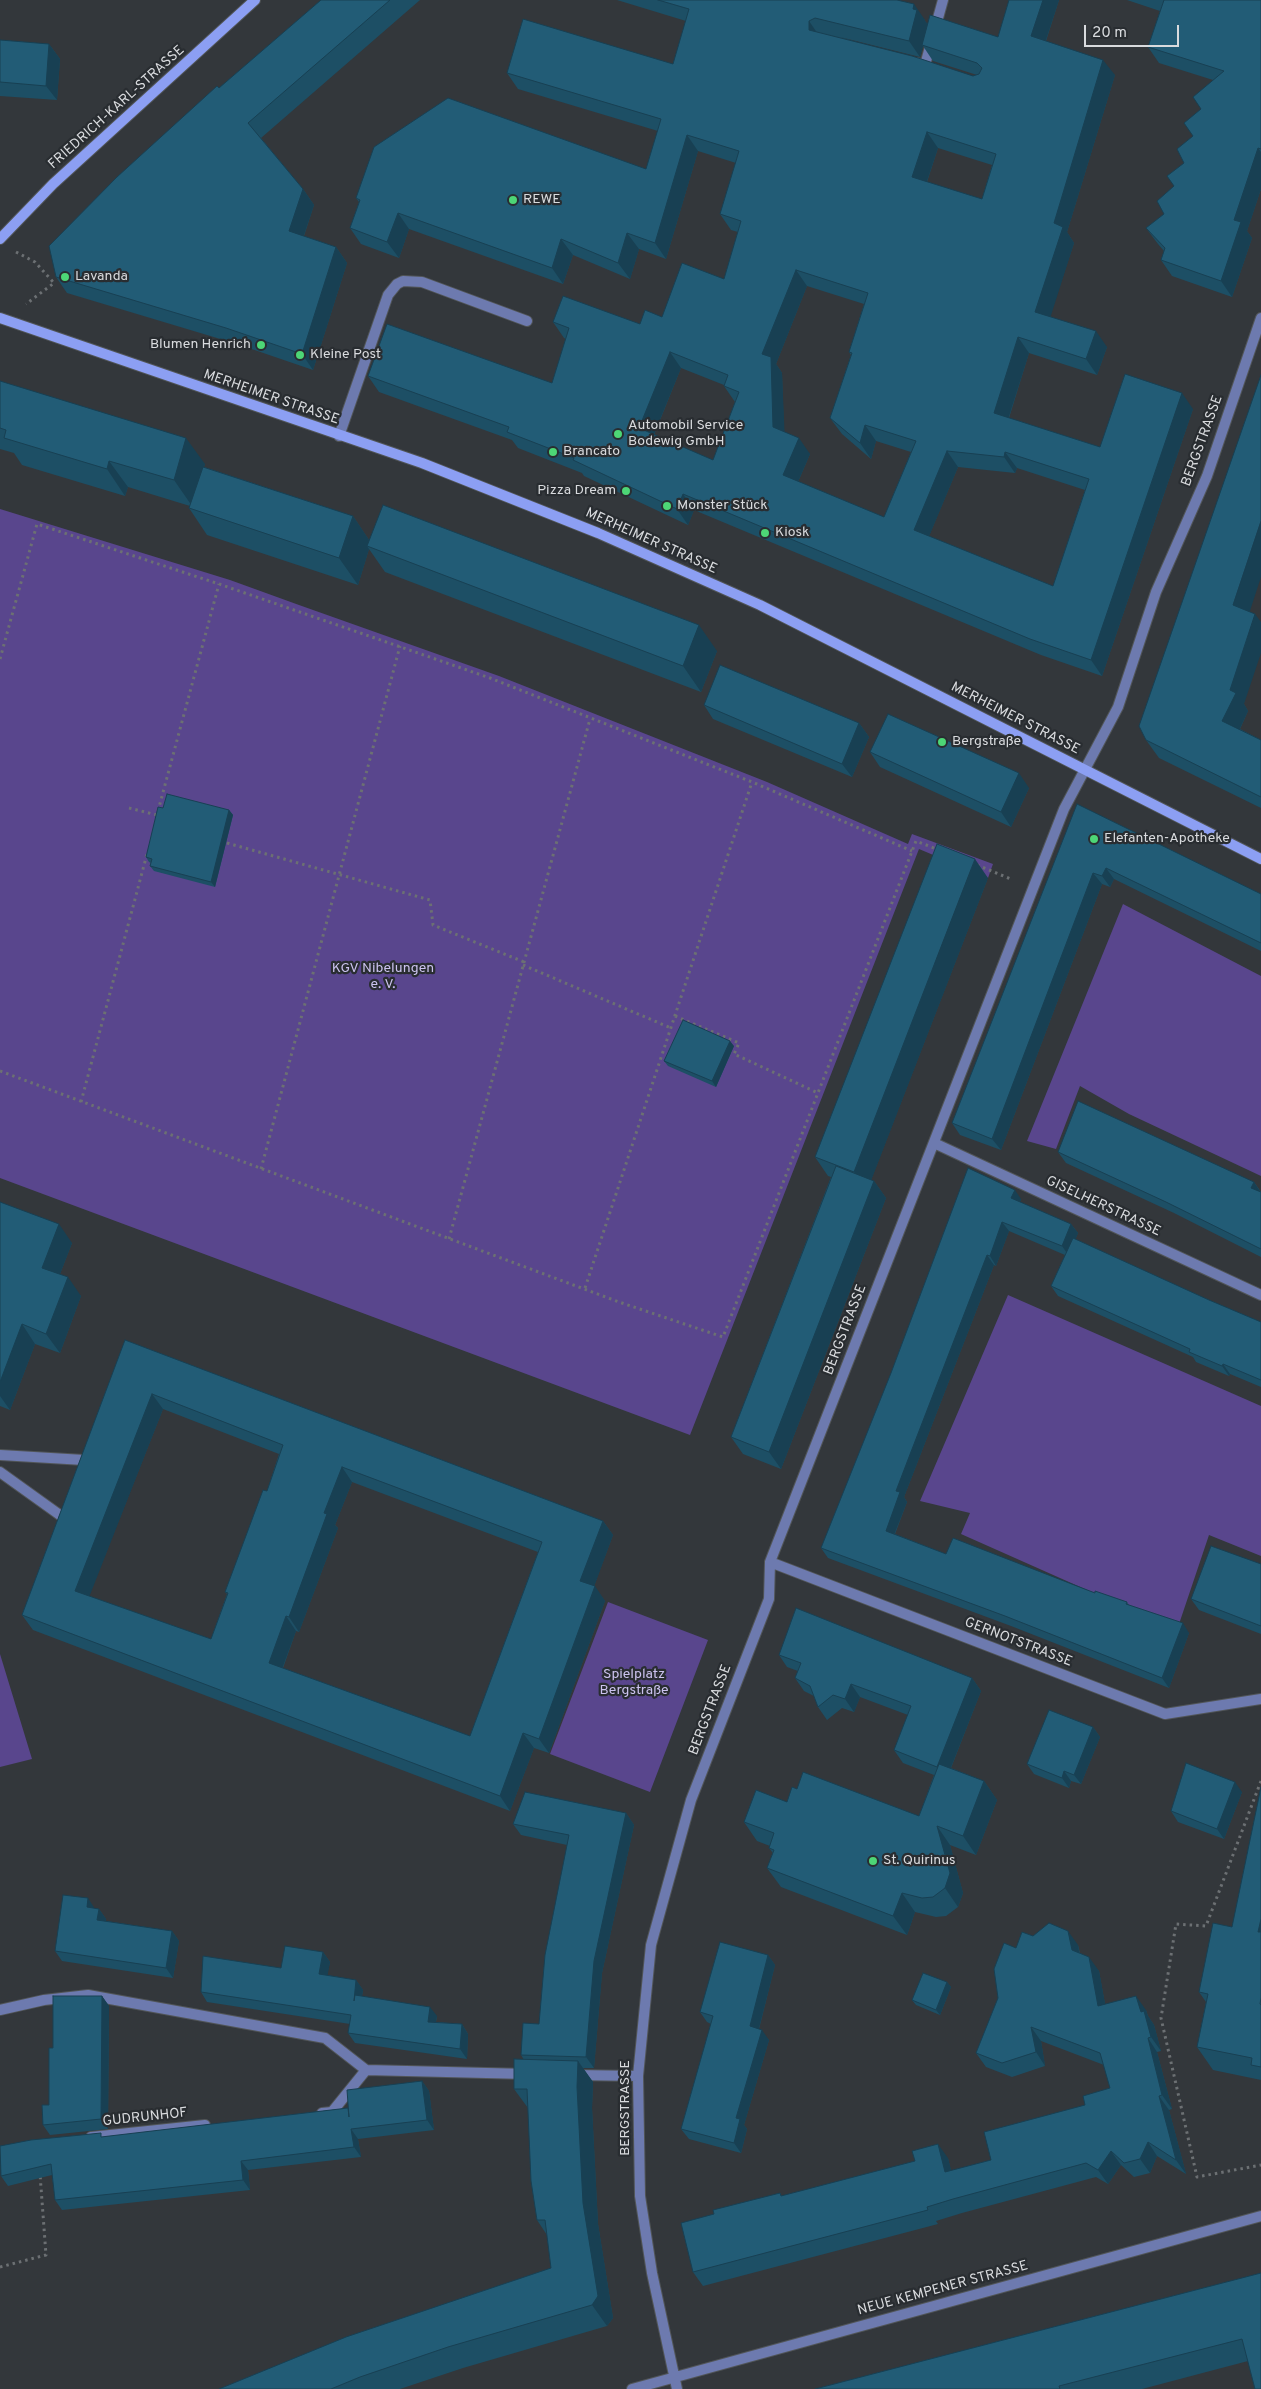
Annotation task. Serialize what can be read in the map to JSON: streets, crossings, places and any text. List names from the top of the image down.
{
  "streets": {
    "main road": ["FRIEDRICH-KARL-STRASSE", "MERHEIMER STRASSE"],
    "street": [
      "BERGSTRASSE",
      "GISELHERSTRASSE",
      "GERNOTSTRASSE",
      "GUDRUNHOF",
      "NEUE KEMPENER STRASSE"
    ]
  },
  "crossings": [
    ["MERHEIMER STRASSE", "BERGSTRASSE"],
    ["BERGSTRASSE", "GISELHERSTRASSE"],
    ["BERGSTRASSE", "GERNOTSTRASSE"],
    ["BERGSTRASSE", "NEUE KEMPENER STRASSE"]
  ],
  "parks": ["KGV Nibelungen e. V.", "Spielplatz Bergstraße"],
  "places": [
    "REWE",
    "Lavanda",
    "Blumen Henrich",
    "Kleine Post",
    "Automobil Service Bodewig GmbH",
    "Brancato",
    "Pizza Dream",
    "Monster Stück",
    "Kiosk",
    "Bergstraße",
    "Elefanten-Apotheke",
    "St. Quirinus"
  ],
  "scale_bar": "20 m"
}
